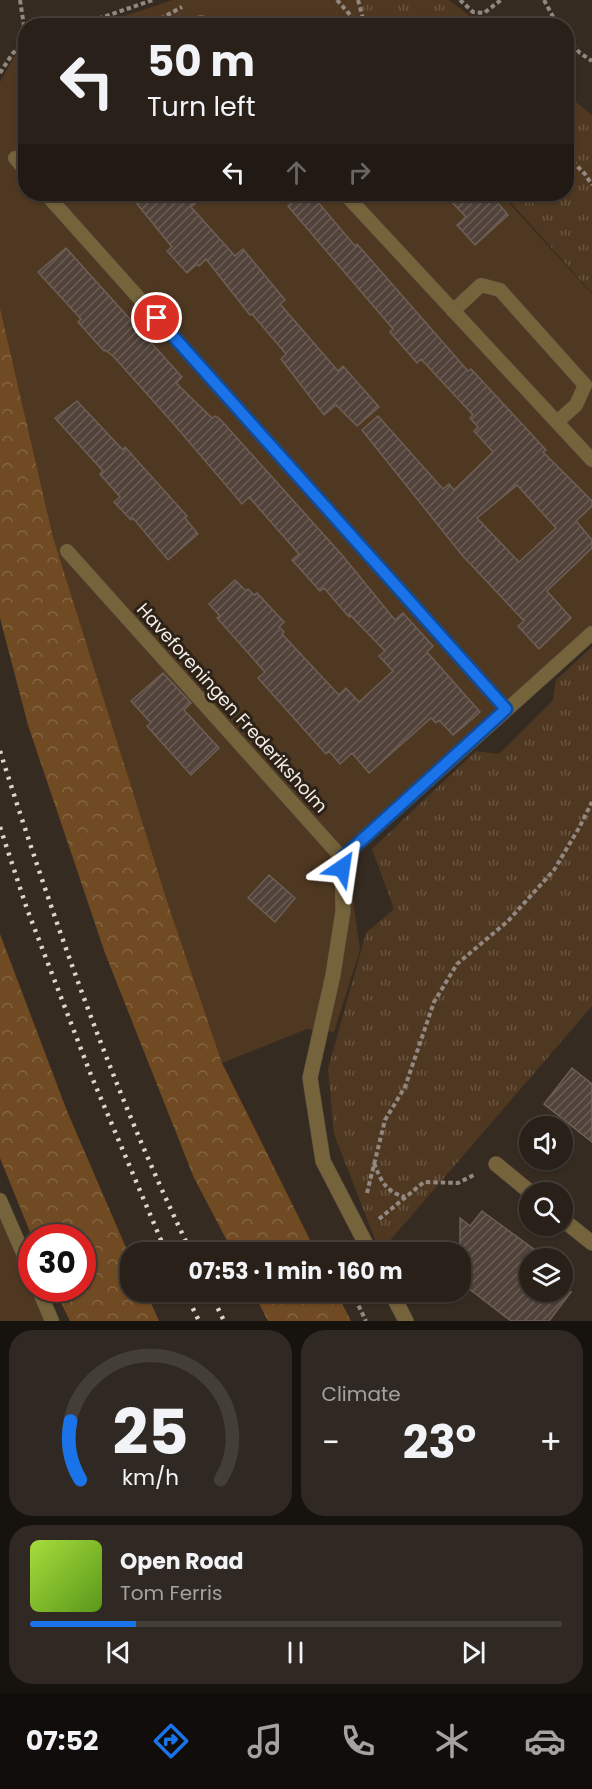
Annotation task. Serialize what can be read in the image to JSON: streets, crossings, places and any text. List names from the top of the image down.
{
  "streets": {
    "lane": ["Haveforeningen Frederiksholm"]
  },
  "page": {
    "turn": ["50 m", "Turn left"],
    "limit": "30",
    "trip": "07:53 · 1 min · 160 m",
    "tile": "Climate",
    "heat": ["−", "23°", "+"],
    "song": ["Open Road", "Tom Ferris"],
    "tabs": "07:52",
    "gauge": ["25", "km/h"]
  }
}
